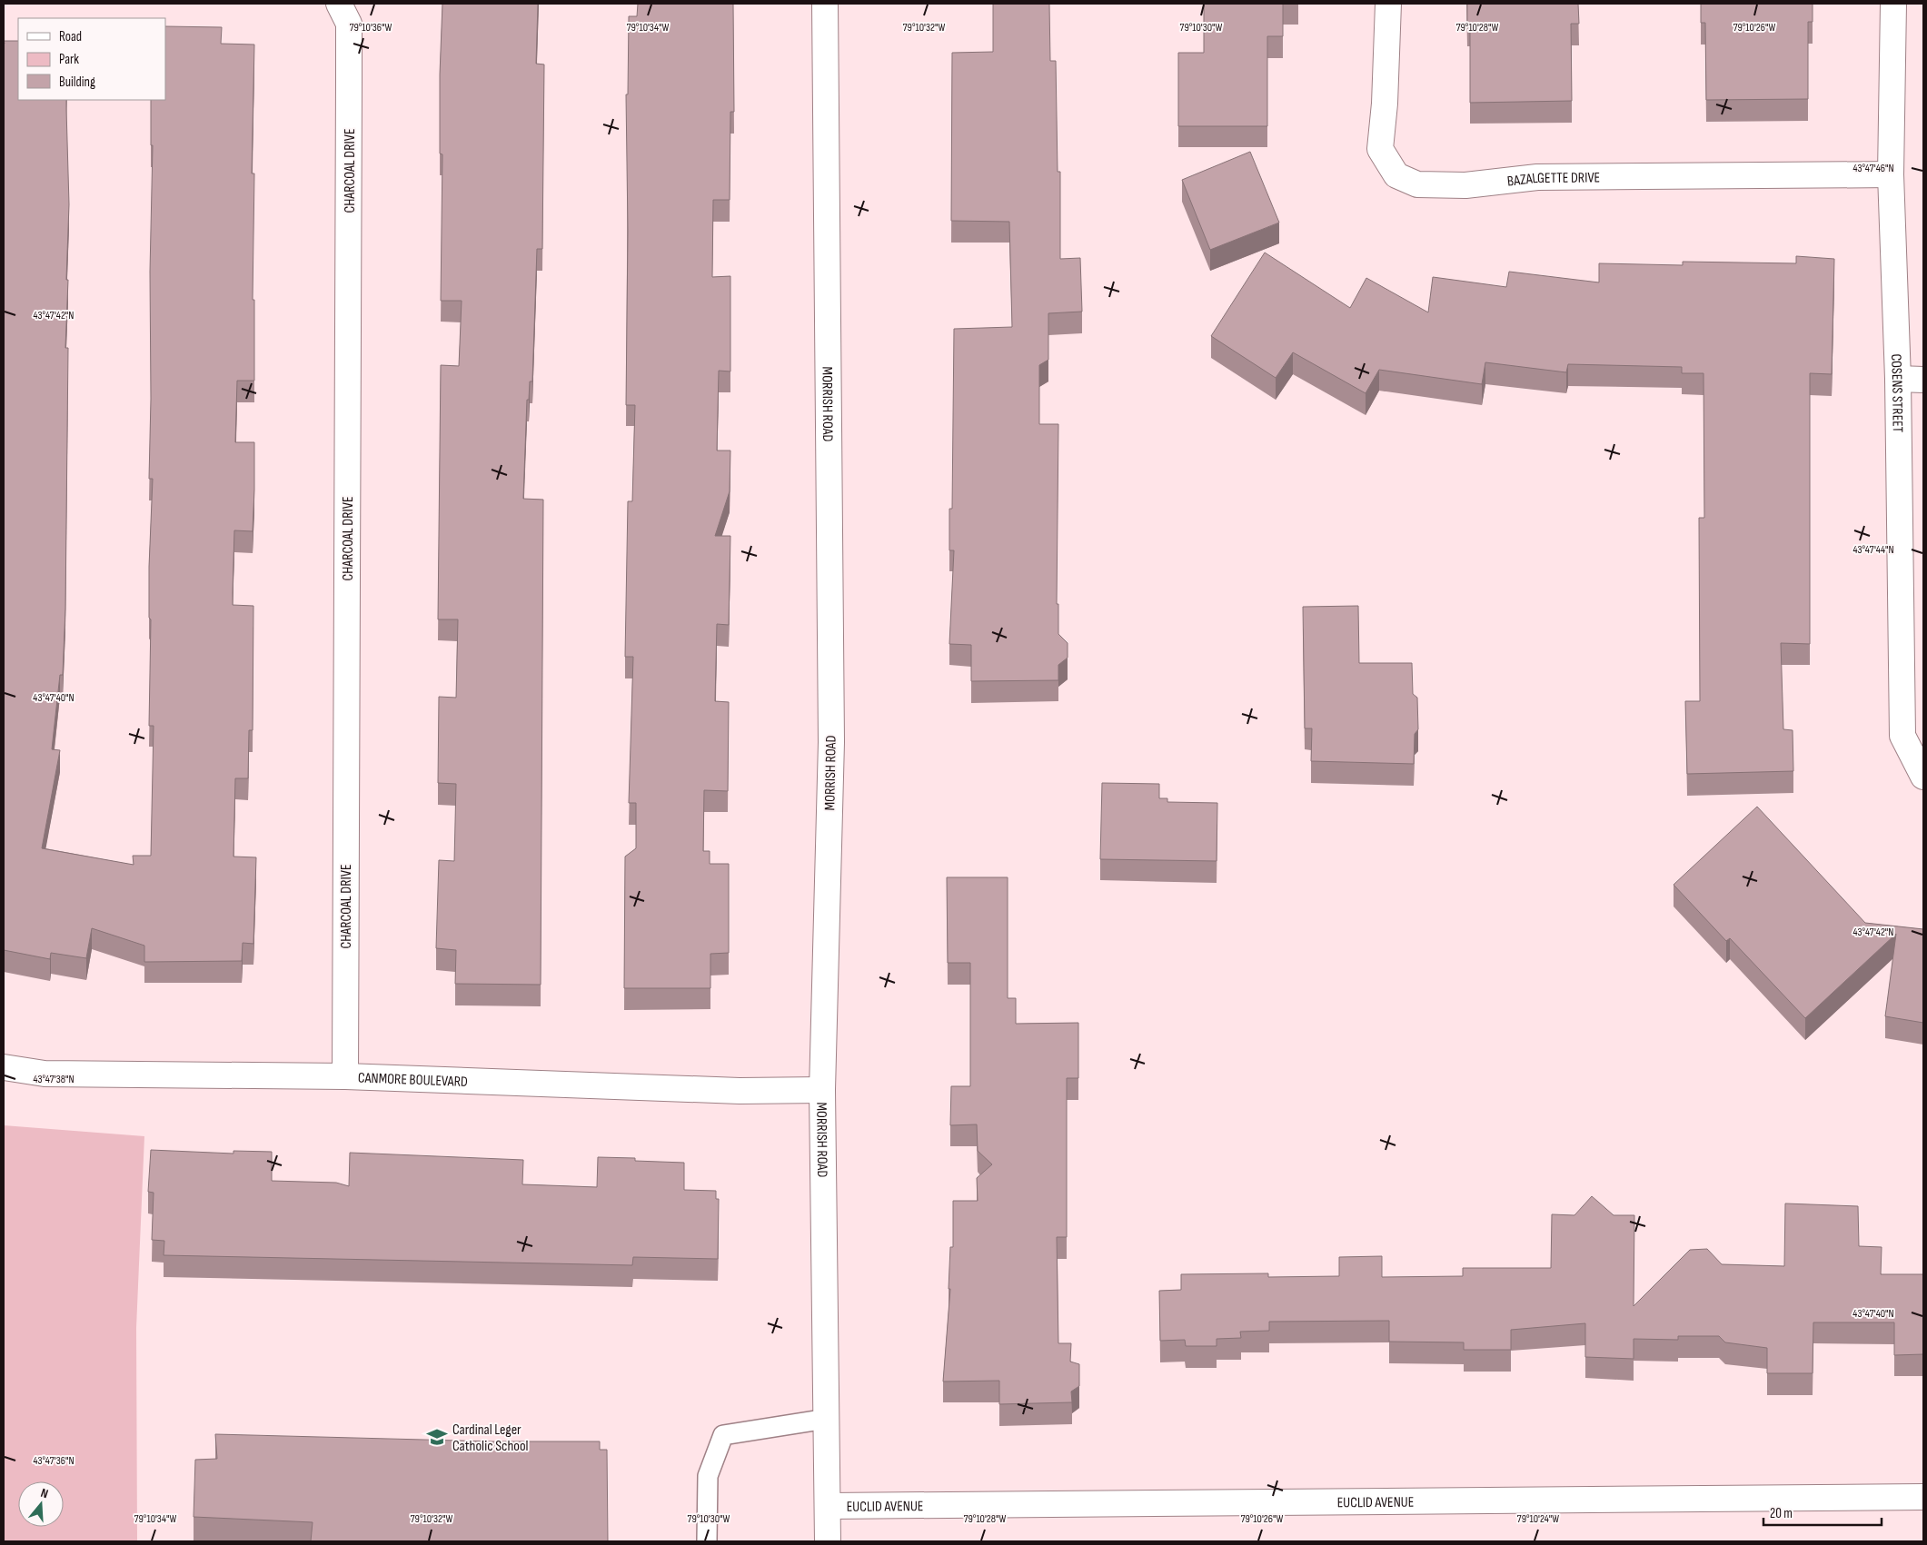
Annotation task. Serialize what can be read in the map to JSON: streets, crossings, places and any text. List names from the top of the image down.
{
  "streets": {
    "street": [
      "CHARCOAL DRIVE",
      "BAZALGETTE DRIVE",
      "COSENS STREET",
      "MORRISH ROAD",
      "CANMORE BOULEVARD",
      "EUCLID AVENUE"
    ]
  },
  "crossings": [
    ["CHARCOAL DRIVE", "CANMORE BOULEVARD"],
    ["BAZALGETTE DRIVE", "COSENS STREET"],
    ["MORRISH ROAD", "CANMORE BOULEVARD"],
    ["MORRISH ROAD", "EUCLID AVENUE"]
  ],
  "places": {
    "school or university": ["Cardinal Leger Catholic School"]
  },
  "legend": ["Road", "Park", "Building"],
  "scale_bar": "20 m",
  "north": "top",
  "coordinates": [
    "79°10'36\"W",
    "79°10'34\"W",
    "79°10'32\"W",
    "79°10'30\"W",
    "79°10'28\"W",
    "79°10'26\"W",
    "43°47'46\"N",
    "43°47'42\"N",
    "43°47'44\"N",
    "43°47'40\"N",
    "43°47'38\"N",
    "43°47'36\"N",
    "79°10'24\"W"
  ]
}
